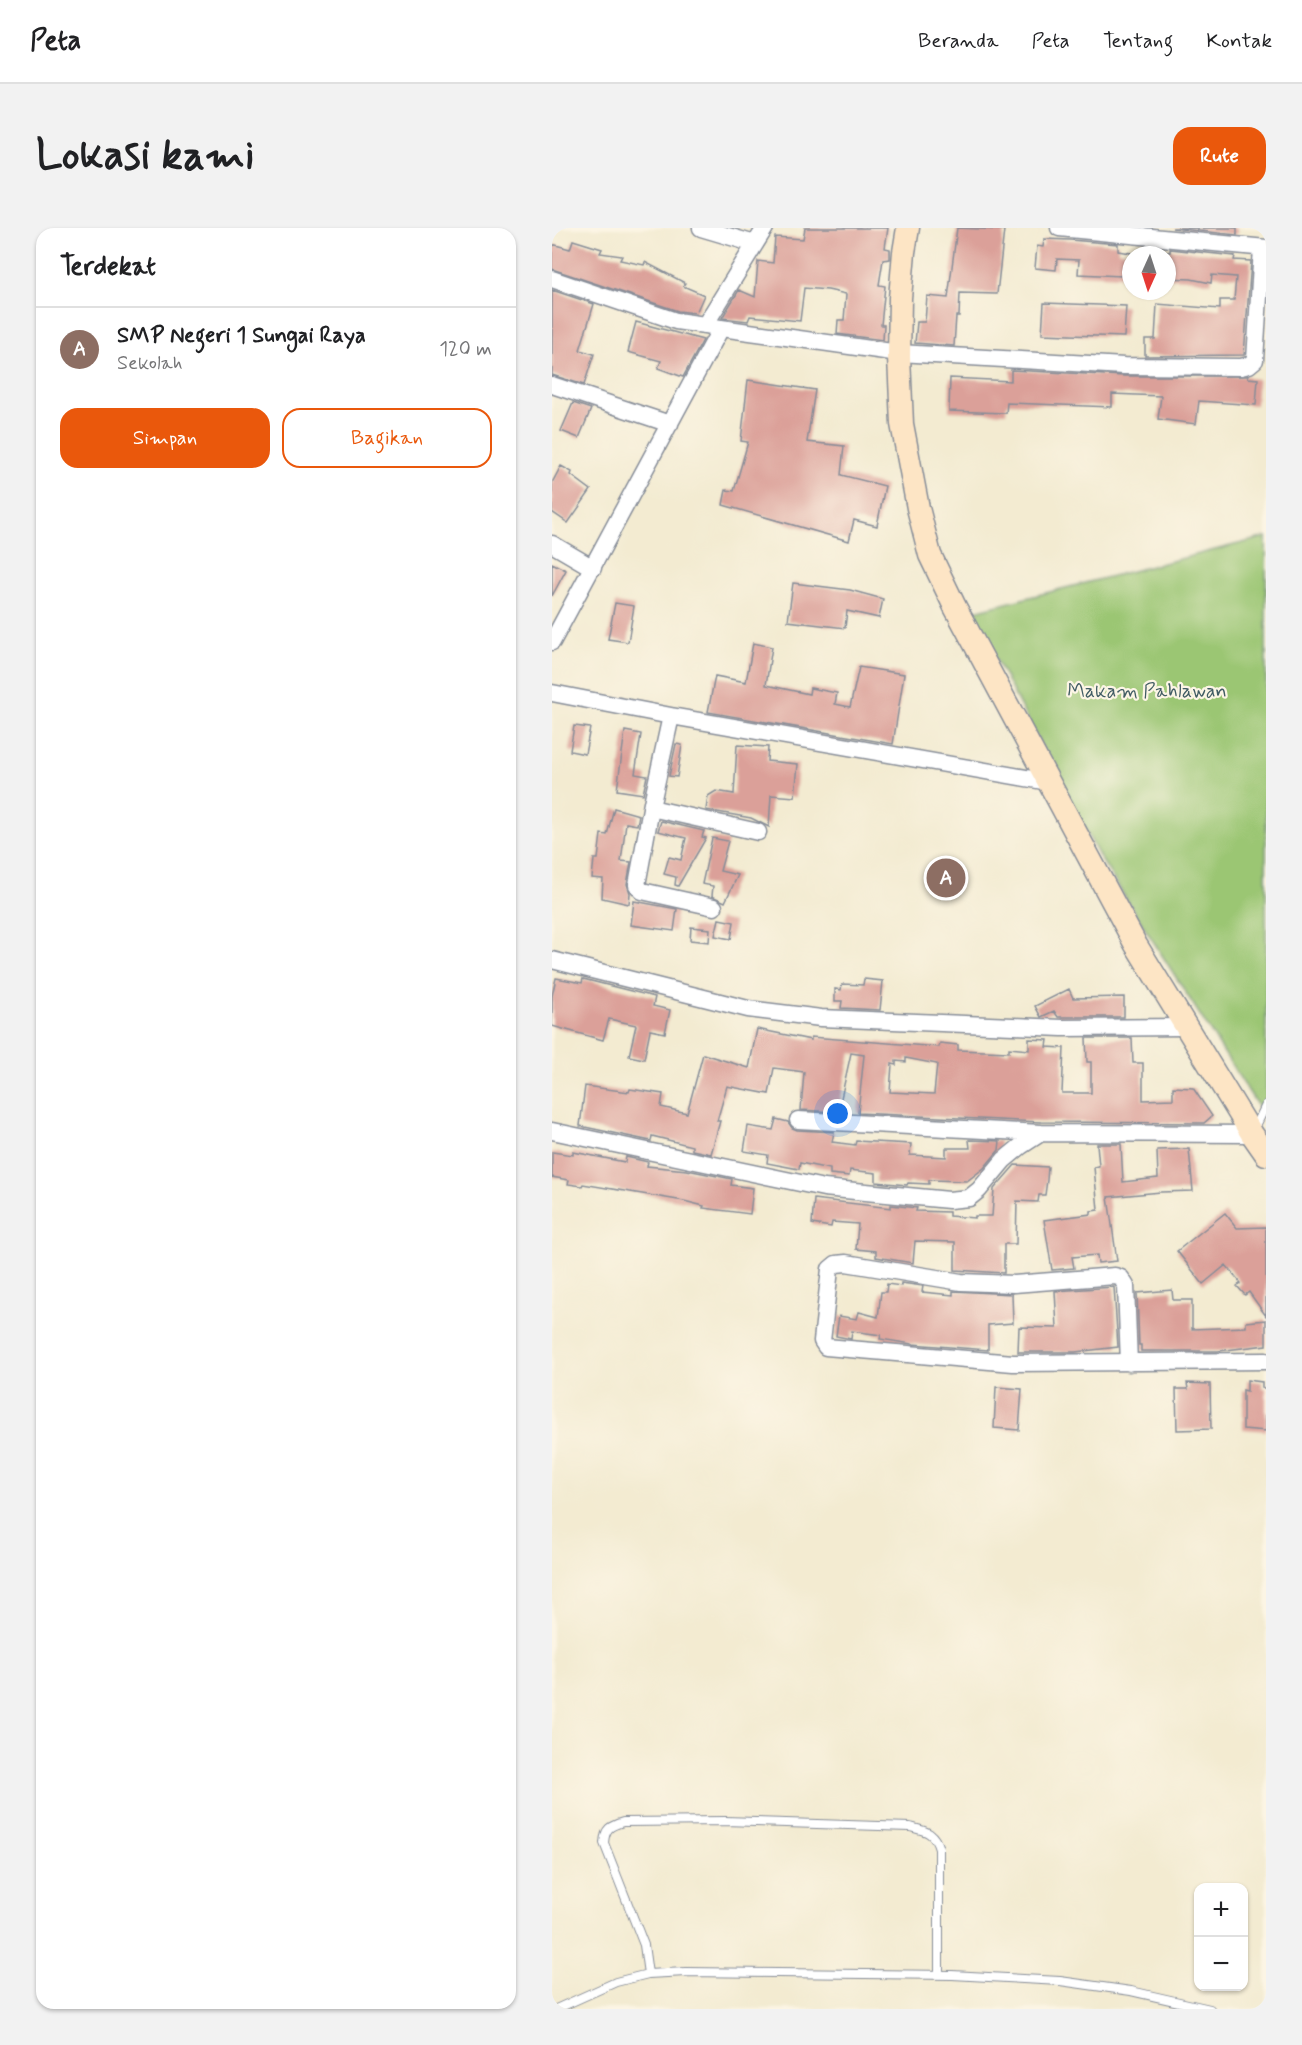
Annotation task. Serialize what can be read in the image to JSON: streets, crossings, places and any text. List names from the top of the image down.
{
  "parks": ["Makam Pahlawan"],
  "north": "bottom",
  "page": {
    "header": "Peta",
    "nav": [
      "Beranda",
      "Peta",
      "Tentang",
      "Kontak"
    ],
    "buttons": [
      "Rute",
      ["Simpan", "Bagikan"]
    ],
    "title": "Lokasi kami",
    "heading": "Terdekat",
    "list": [
      {
        "mark": "A",
        "name": "SMP Negeri 1 Sungai Raya",
        "note": "Sekolah",
        "value": "120 m"
      }
    ],
    "pins": "A",
    "map_buttons": ["+", "−"]
  }
}
